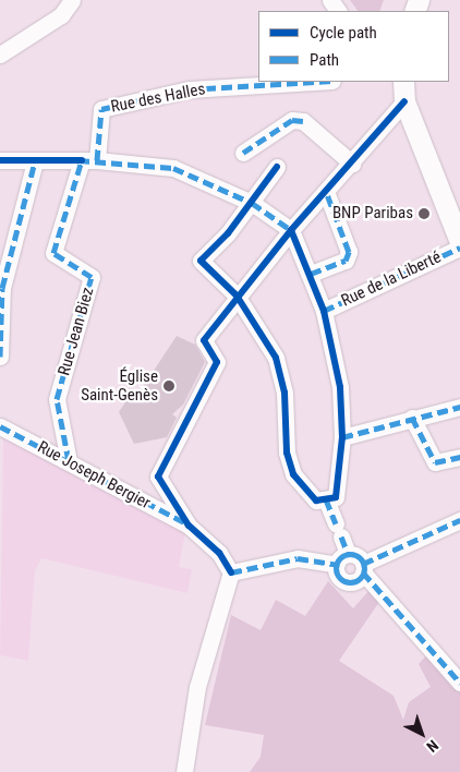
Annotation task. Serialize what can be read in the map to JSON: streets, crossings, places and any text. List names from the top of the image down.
{
  "streets": {
    "street": [
      "Rue des Halles",
      "Rue de la Liberté",
      "Rue Jean Biez",
      "Rue Joseph Bergier"
    ]
  },
  "crossings": [
    ["Rue des Halles", "Rue Jean Biez"],
    ["Rue Jean Biez", "Rue Joseph Bergier"]
  ],
  "places": ["BNP Paribas", "Église Saint-Genès"],
  "legend": ["Cycle path", "Path"],
  "north": "bottom right"
}
